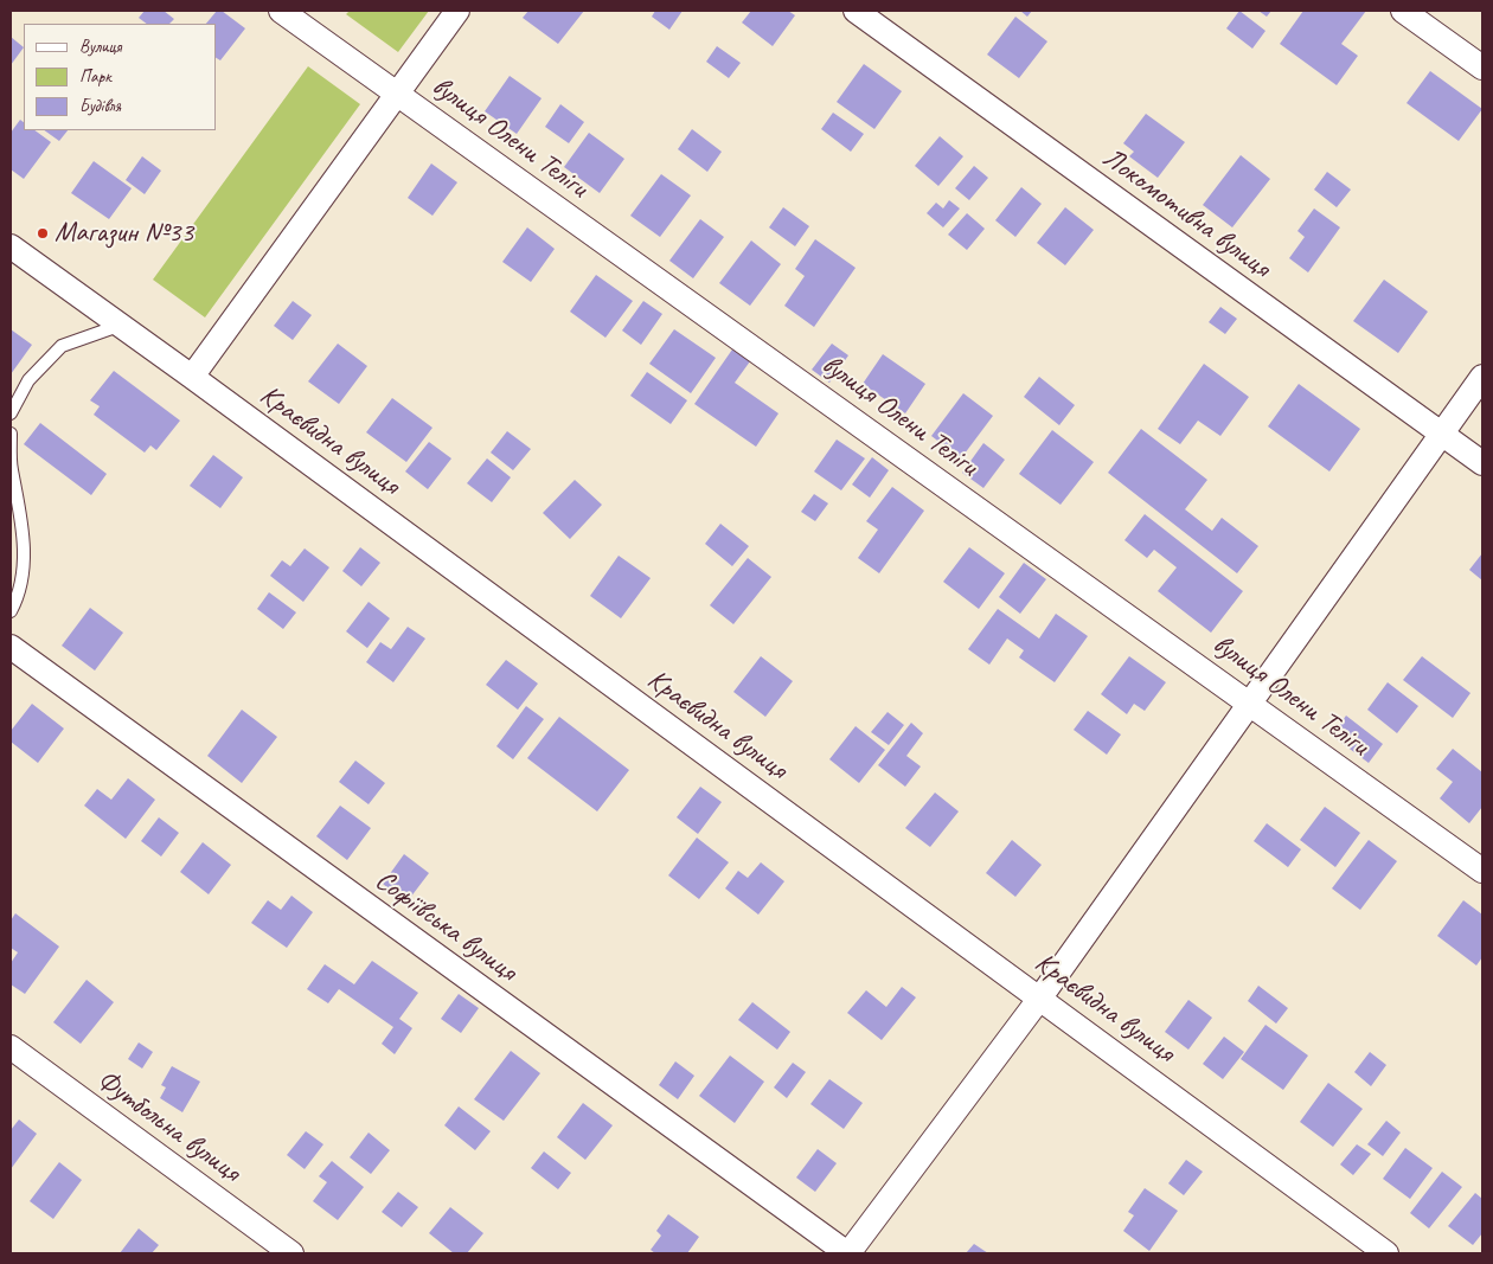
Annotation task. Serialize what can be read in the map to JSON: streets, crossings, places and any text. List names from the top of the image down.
{
  "streets": {
    "street": [
      "вулиця Олени Теліги",
      "Локомотивна вулиця",
      "Краєвидна вулиця",
      "Софіївська вулиця",
      "Футбольна вулиця"
    ]
  },
  "places": ["Магазин №33"],
  "legend": ["Вулиця", "Парк", "Будівля"]
}
